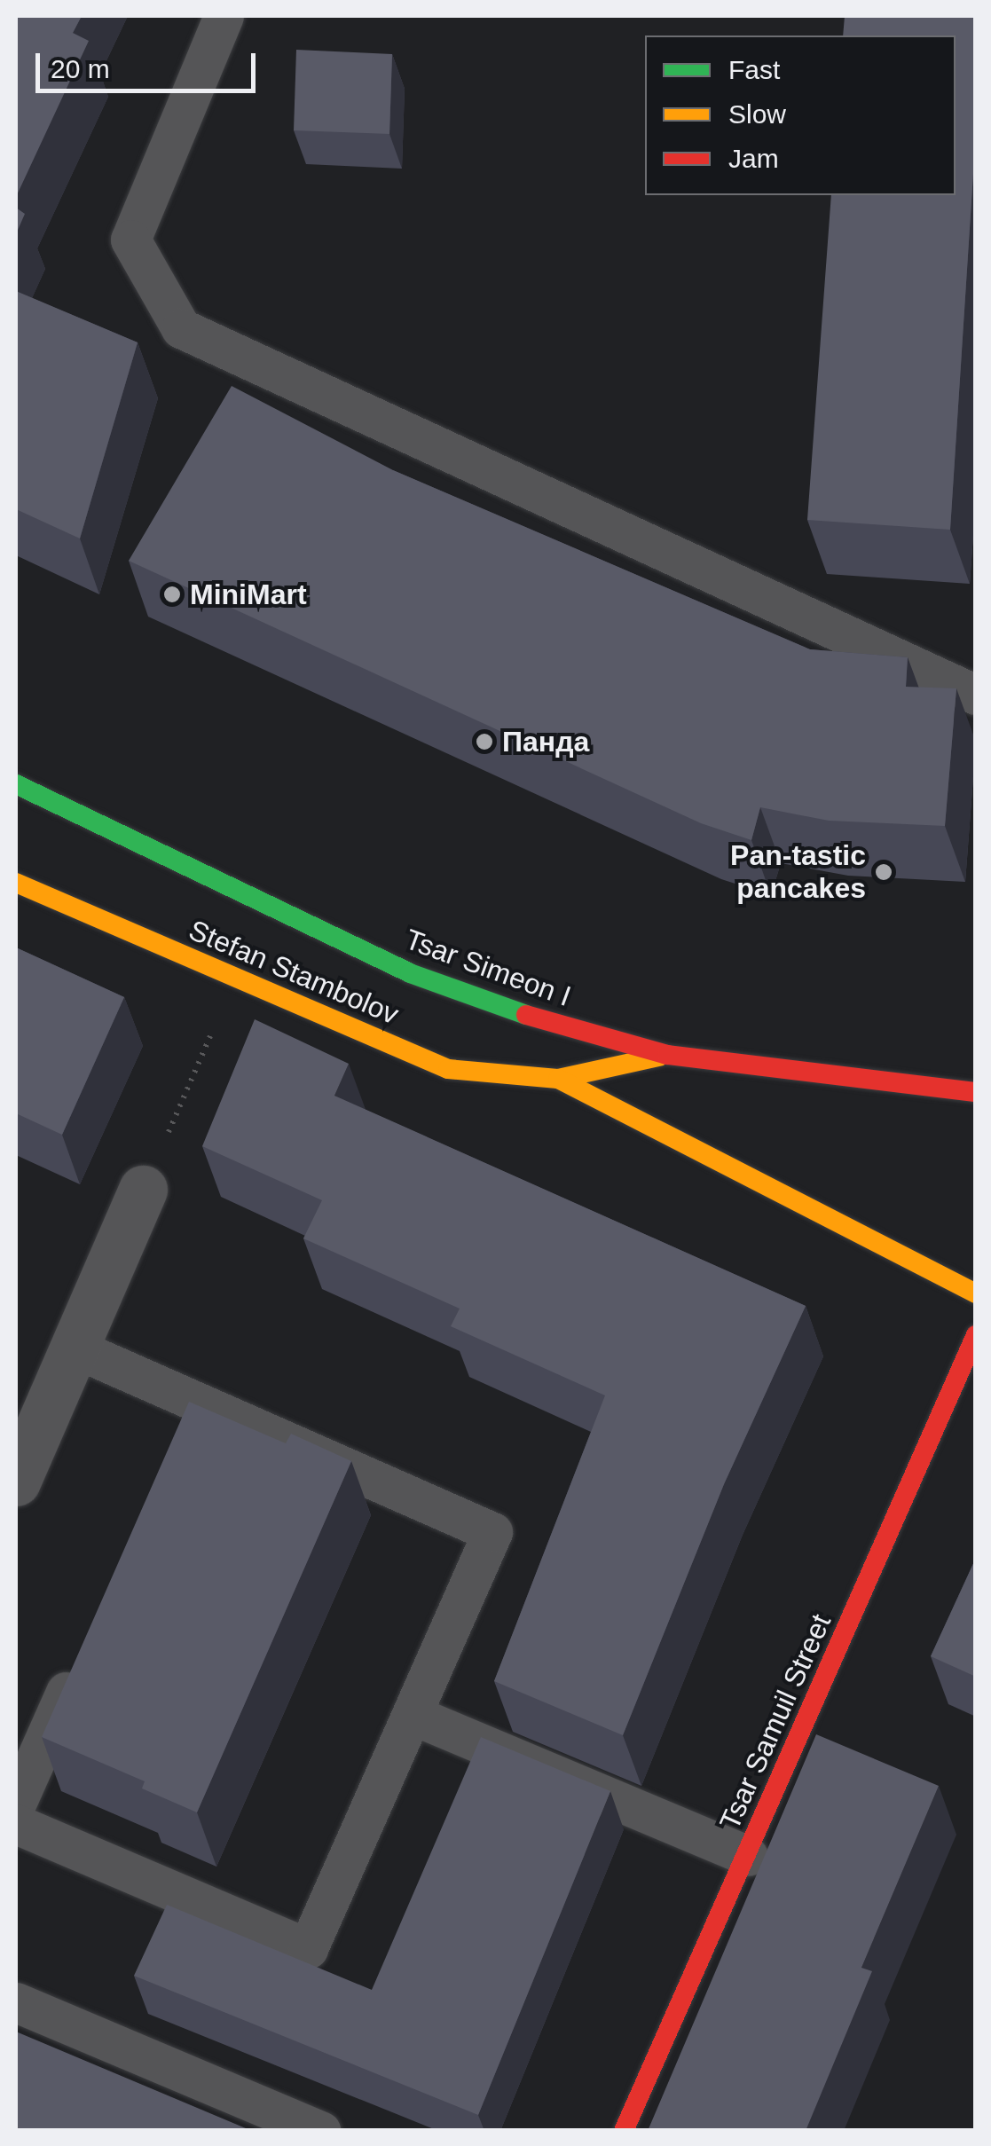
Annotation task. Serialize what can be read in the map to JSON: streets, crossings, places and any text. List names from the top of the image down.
{
  "streets": {
    "street": ["Tsar Simeon I", "Stefan Stambolov", "Tsar Samuil Street"]
  },
  "crossings": [
    ["Tsar Simeon I", "Stefan Stambolov"]
  ],
  "places": ["MiniMart", "Панда", "Pan-tastic pancakes"],
  "legend": ["Fast", "Slow", "Jam"],
  "scale_bar": "20 m"
}
